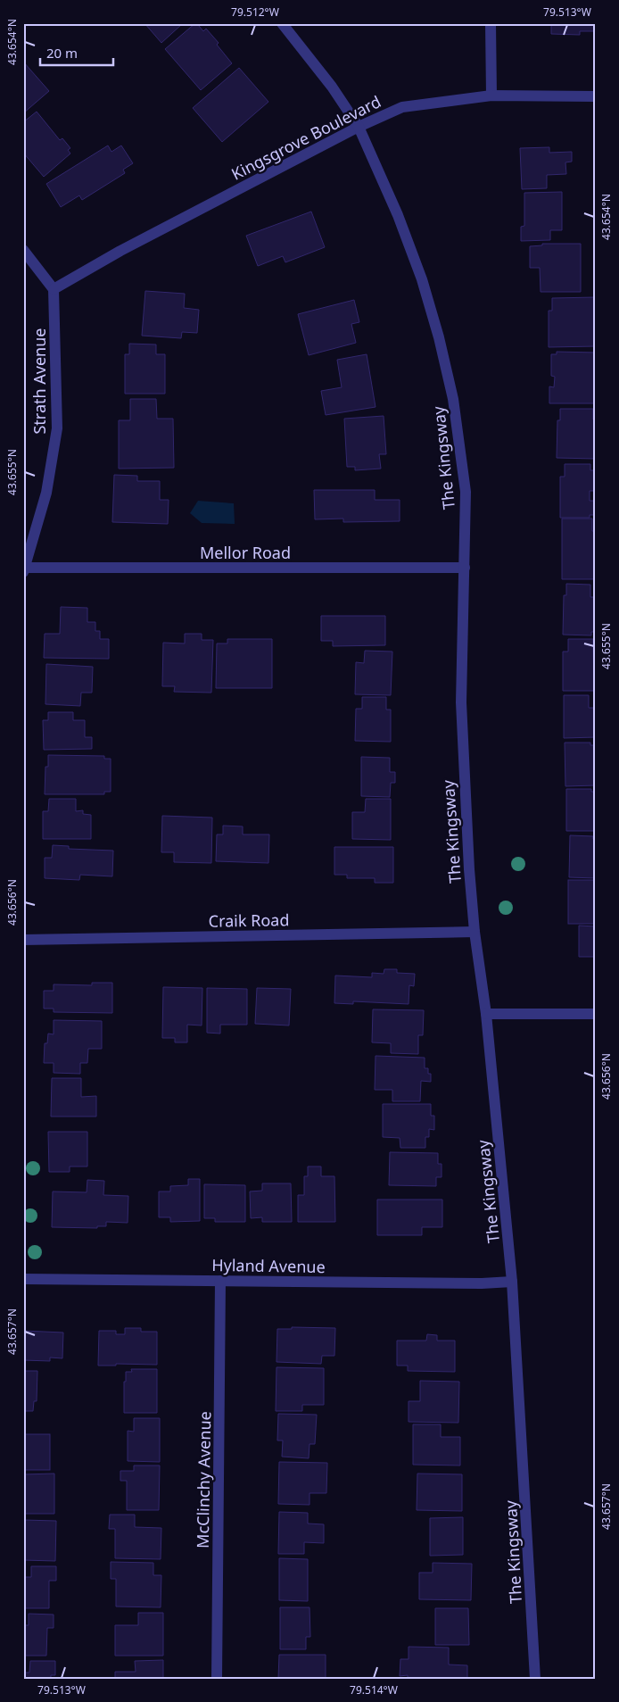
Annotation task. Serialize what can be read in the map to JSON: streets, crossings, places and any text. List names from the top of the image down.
{
  "streets": {
    "street": [
      "Kingsgrove Boulevard",
      "Strath Avenue",
      "The Kingsway",
      "Mellor Road",
      "Craik Road",
      "Hyland Avenue",
      "McClinchy Avenue"
    ]
  },
  "crossings": [
    ["Kingsgrove Boulevard", "Strath Avenue"],
    ["Kingsgrove Boulevard", "The Kingsway"],
    ["Strath Avenue", "Mellor Road"],
    ["The Kingsway", "Mellor Road"],
    ["The Kingsway", "Craik Road"],
    ["The Kingsway", "Hyland Avenue"],
    ["Hyland Avenue", "McClinchy Avenue"]
  ],
  "scale_bar": "20 m",
  "coordinates": [
    "79.512°W",
    "79.513°W",
    "43.654°N",
    "43.655°N",
    "43.656°N",
    "43.657°N",
    "79.514°W"
  ]
}
